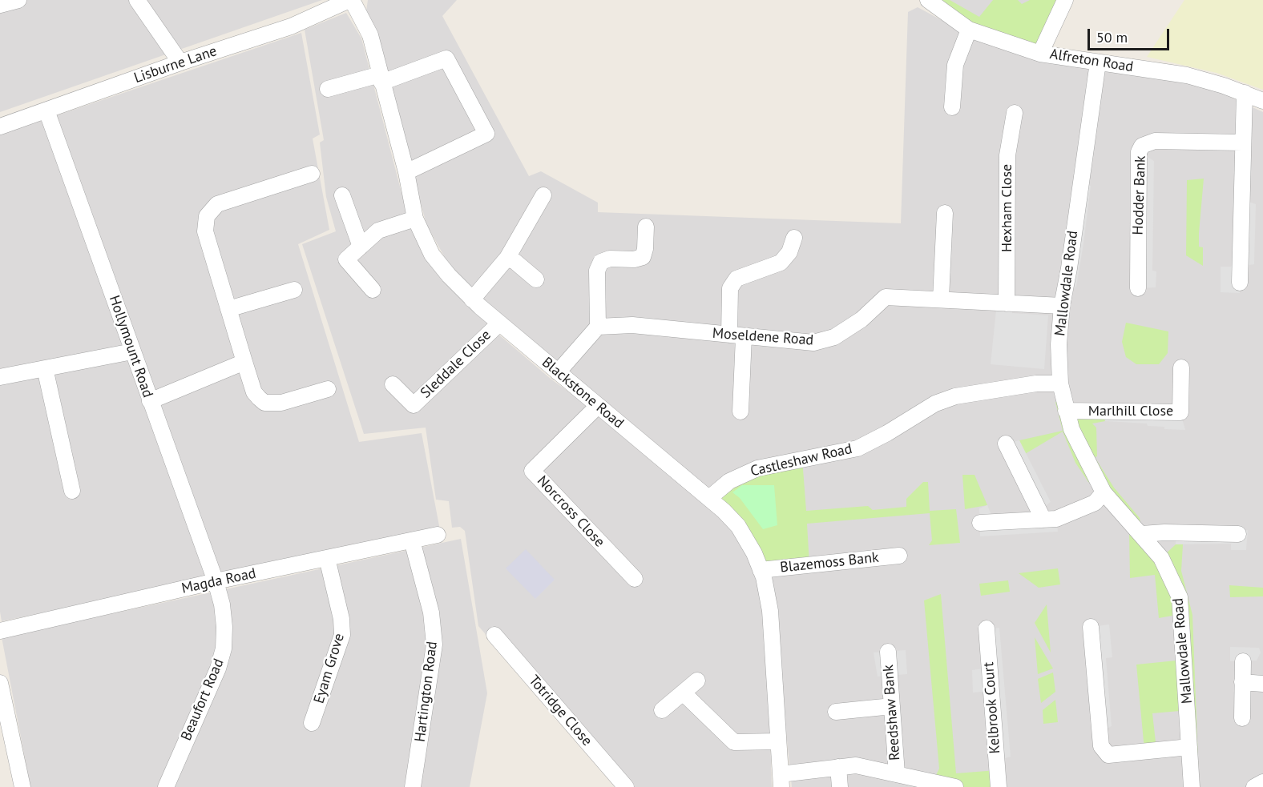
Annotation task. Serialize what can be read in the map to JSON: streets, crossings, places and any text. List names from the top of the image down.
{
  "streets": {
    "street": [
      "Alfreton Road",
      "Lisburne Lane",
      "Hodder Bank",
      "Hexham Close",
      "Mallowdale Road",
      "Moseldene Road",
      "Hollymount Road",
      "Sleddale Close",
      "Blackstone Road",
      "Marlhill Close",
      "Castleshaw Road",
      "Norcross Close",
      "Blazemoss Bank",
      "Magda Road",
      "Eyam Grove",
      "Hartington Road",
      "Beaufort Road",
      "Kelbrook Court",
      "Totridge Close",
      "Reedshaw Bank"
    ]
  },
  "crossings": [
    ["Alfreton Road", "Mallowdale Road"],
    ["Lisburne Lane", "Hollymount Road"],
    ["Lisburne Lane", "Blackstone Road"],
    ["Hexham Close", "Moseldene Road"],
    ["Mallowdale Road", "Moseldene Road"],
    ["Mallowdale Road", "Marlhill Close"],
    ["Mallowdale Road", "Castleshaw Road"],
    ["Hollymount Road", "Magda Road"],
    ["Hollymount Road", "Beaufort Road"],
    ["Sleddale Close", "Blackstone Road"],
    ["Blackstone Road", "Castleshaw Road"],
    ["Blackstone Road", "Norcross Close"],
    ["Blackstone Road", "Blazemoss Bank"],
    ["Magda Road", "Eyam Grove"],
    ["Magda Road", "Hartington Road"],
    ["Magda Road", "Beaufort Road"]
  ],
  "scale_bar": "50 m"
}
